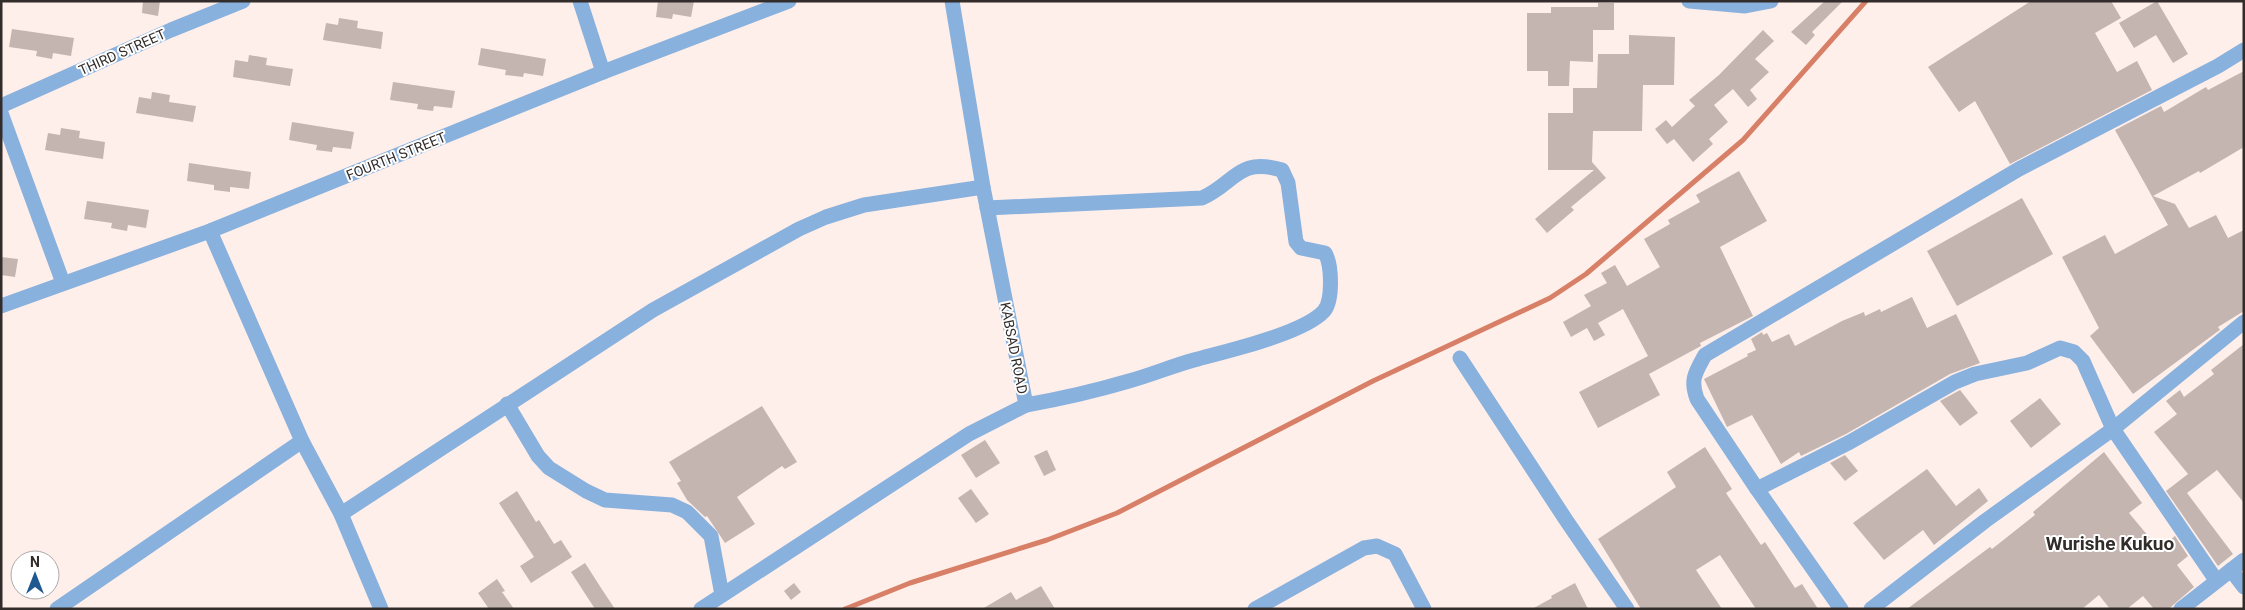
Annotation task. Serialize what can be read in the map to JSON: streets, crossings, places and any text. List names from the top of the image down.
{
  "streets": {
    "street": ["THIRD STREET", "FOURTH STREET", "KABSAD ROAD"]
  },
  "districts": ["Wurishe Kukuo"],
  "north": "top"
}
